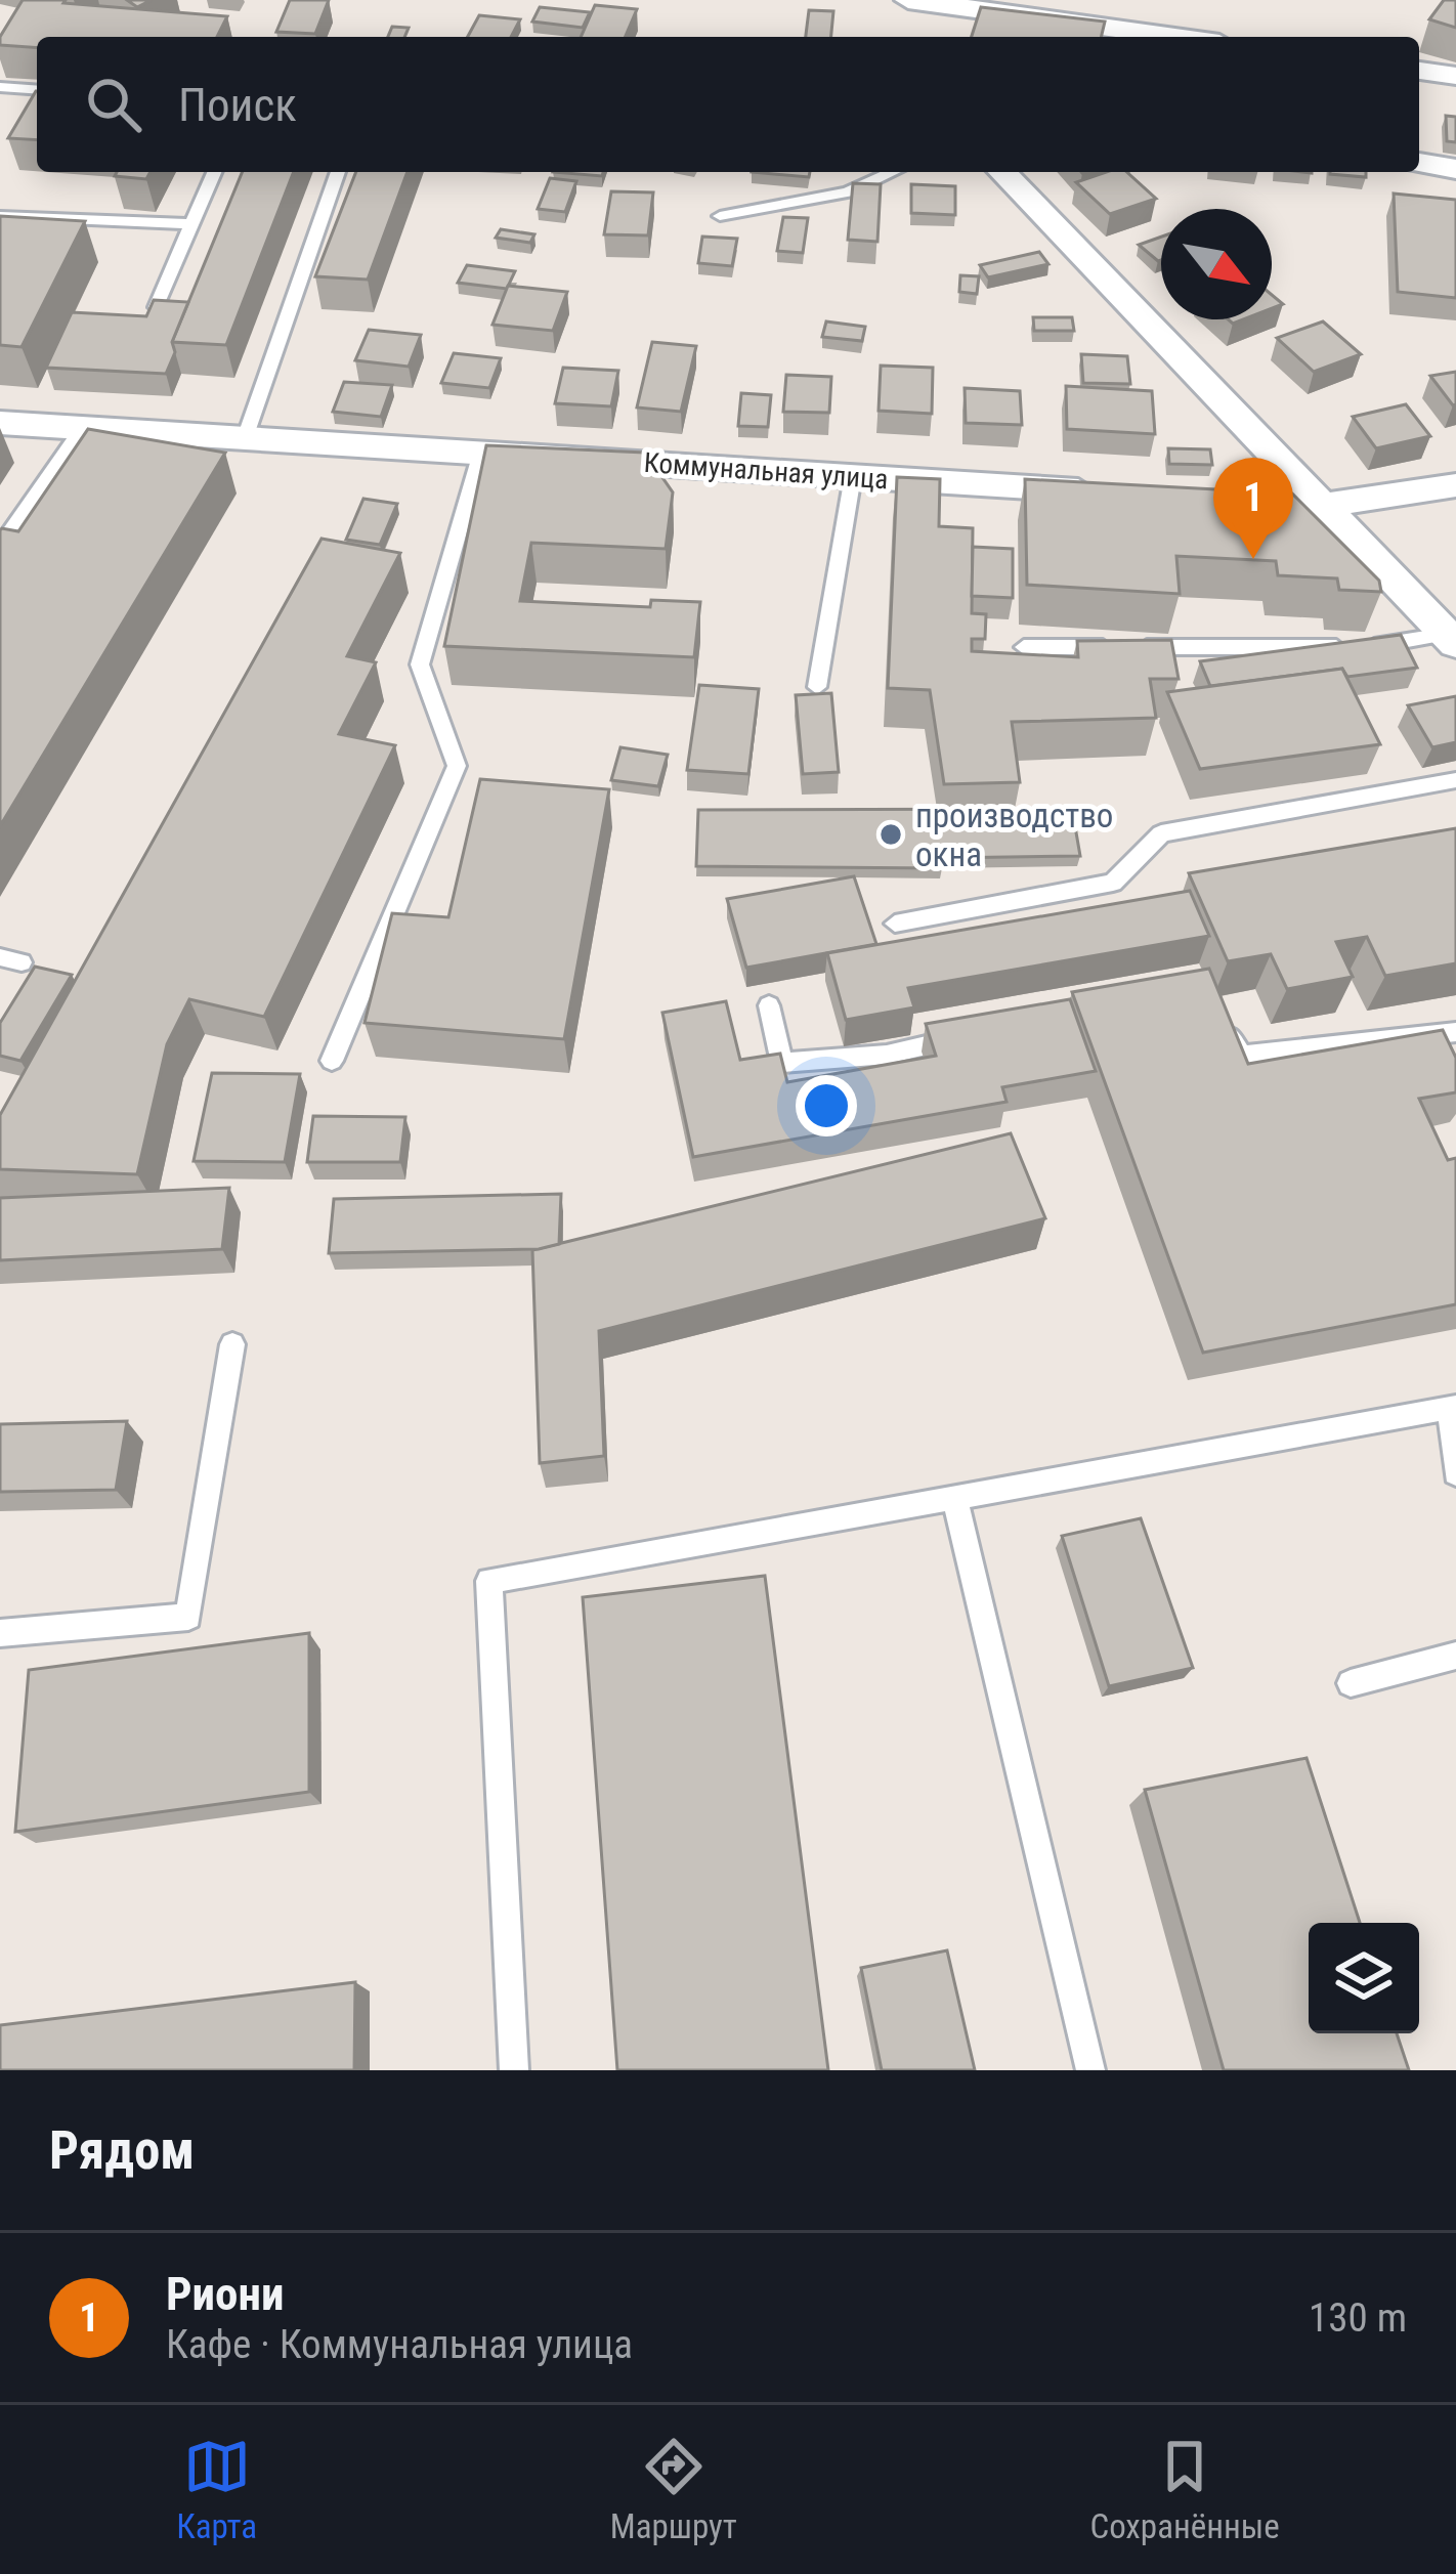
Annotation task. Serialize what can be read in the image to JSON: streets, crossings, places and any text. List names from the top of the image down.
{
  "streets": {
    "street": ["Коммунальная улица"]
  },
  "places": ["производство окна"],
  "north": "bottom right",
  "page": {
    "search": "Поиск",
    "pins": "1",
    "heading": "Рядом",
    "list": [
      {
        "mark": "1",
        "name": "Риони",
        "note": "Кафе · Коммунальная улица",
        "value": "130 m"
      }
    ],
    "nav": ["Карта", "Маршрут", "Сохранённые"]
  }
}
